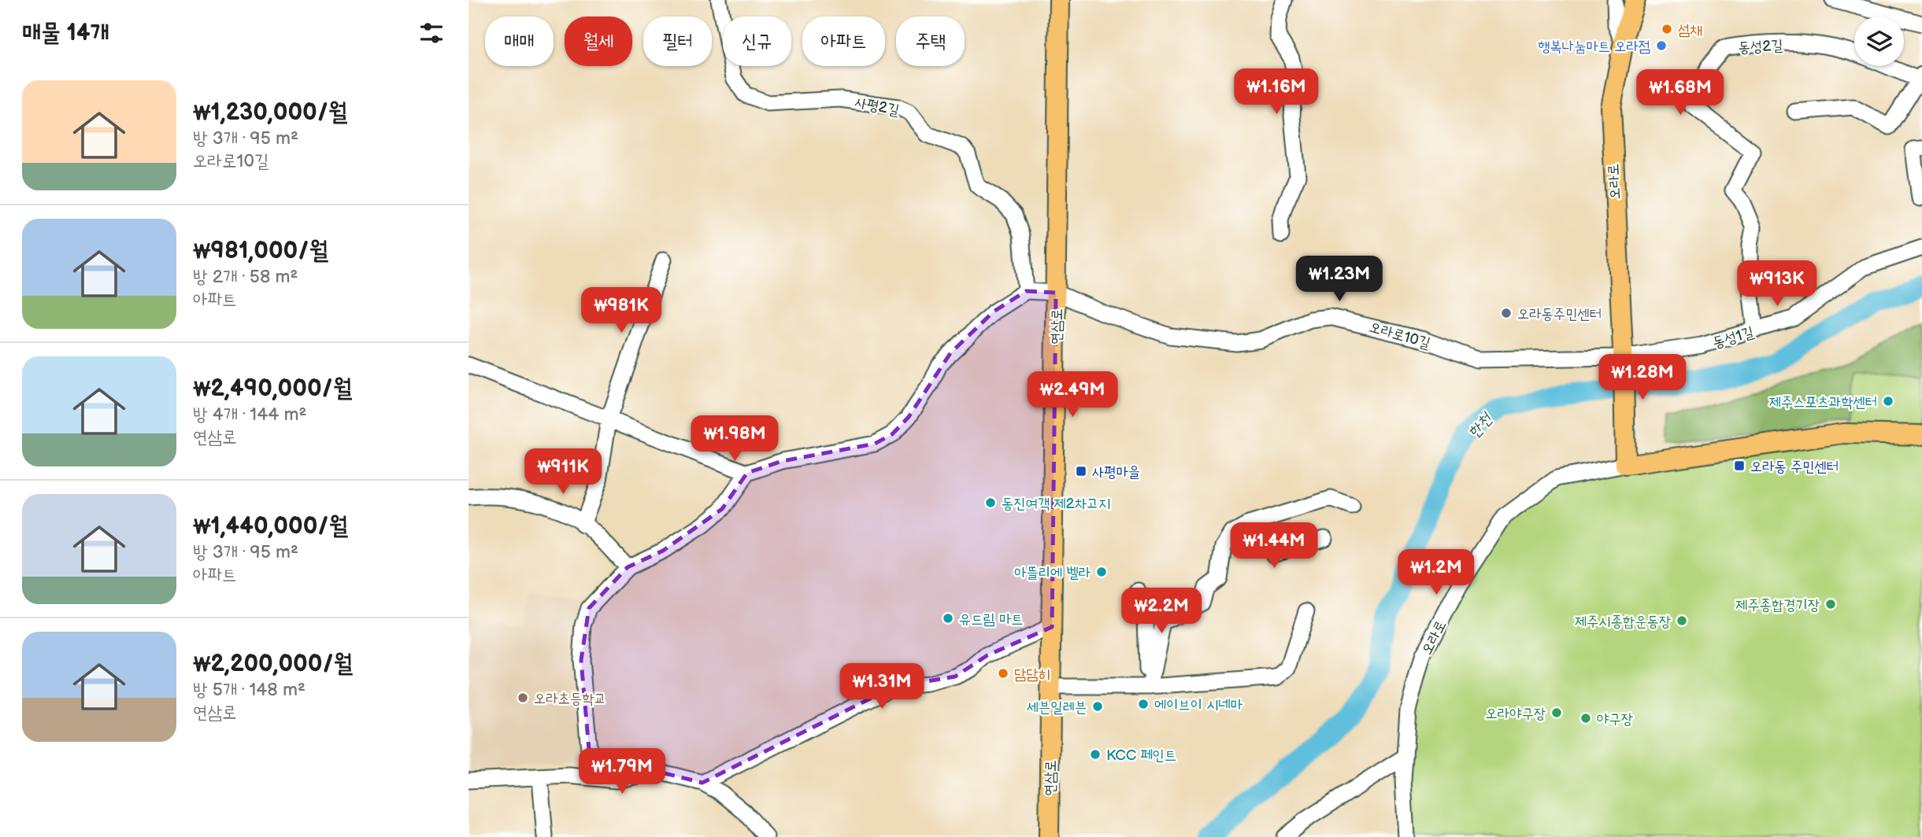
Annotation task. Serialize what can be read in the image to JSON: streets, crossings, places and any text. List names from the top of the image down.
{
  "streets": {
    "main road": ["오라로", "연삼로"],
    "street": [
      "동성2길",
      "사평2길",
      "오라로10길",
      "동성1길"
    ]
  },
  "crossings": [
    ["동성2길", "동성1길"],
    ["오라로", "오라로10길"],
    ["오라로", "동성1길"],
    ["연삼로", "오라로10길"],
    ["오라로10길", "동성1길"]
  ],
  "water": ["한천"],
  "places": {
    "other": [
      "섬채",
      "행복나눔마트 오라점",
      "오라동주민센터",
      "제주스포츠과학센터",
      "동진여객 제2차고지",
      "아뜰리에 벨라",
      "제주종합경기장",
      "유드림 마트",
      "제주시종합운동장",
      "담담히",
      "오라초등학교",
      "에이브이 시네마",
      "세븐일레븐",
      "오라야구장",
      "야구장",
      "KCC 페인트"
    ],
    "transit": ["오라동 주민센터", "사평마을"]
  },
  "page": {
    "heading": "매물 14개",
    "chip": [
      "매매",
      "월세",
      "필터",
      "신규",
      "아파트",
      "주택"
    ],
    "list": [
      {
        "name": "₩1,230,000/월",
        "note": "방 3개 · 95 m² · 오라로10길"
      },
      {
        "name": "₩981,000/월",
        "note": "방 2개 · 58 m² · 아파트"
      },
      {
        "name": "₩2,490,000/월",
        "note": "방 4개 · 144 m² · 연삼로"
      },
      {
        "name": "₩1,440,000/월",
        "note": "방 3개 · 95 m² · 아파트"
      },
      {
        "name": "₩2,200,000/월",
        "note": "방 5개 · 148 m² · 연삼로"
      }
    ],
    "price": [
      "₩1.16M",
      "₩1.68M",
      "₩1.23M",
      "₩913K",
      "₩981K",
      "₩1.28M",
      "₩2.49M",
      "₩1.98M",
      "₩911K",
      "₩1.44M",
      "₩1.2M",
      "₩2.2M",
      "₩1.31M",
      "₩1.79M"
    ]
  }
}
